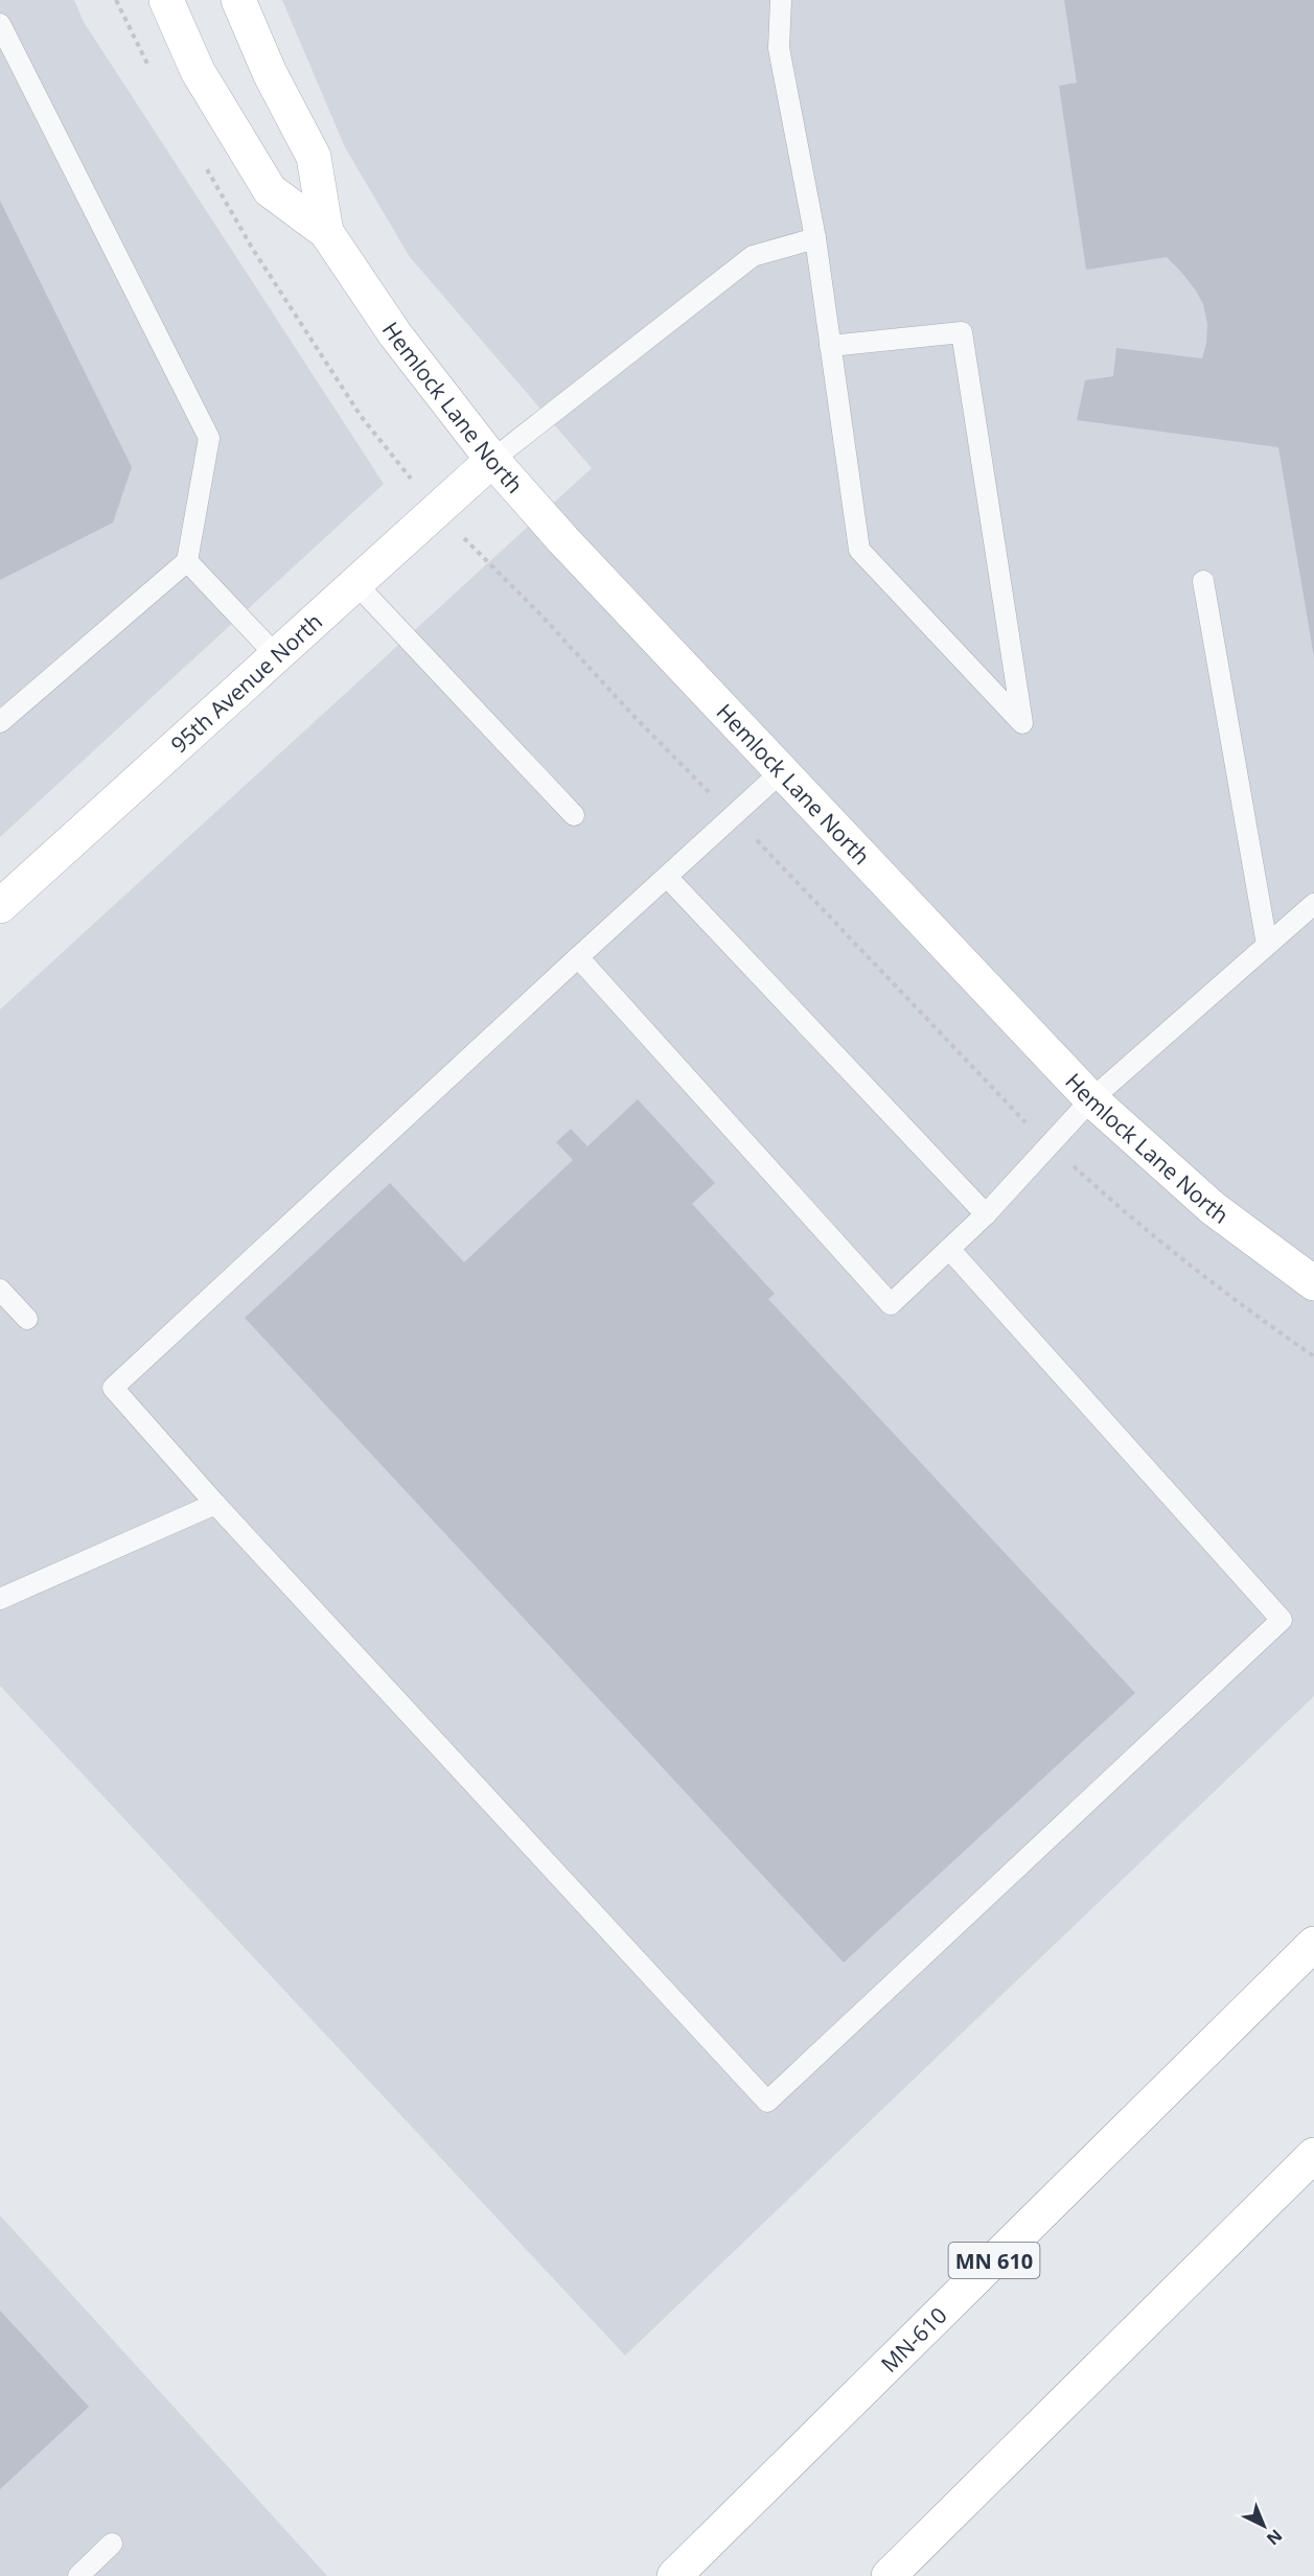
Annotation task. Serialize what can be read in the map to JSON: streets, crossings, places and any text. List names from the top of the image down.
{
  "streets": {
    "main road": [
      "Hemlock Lane North",
      "95th Avenue North",
      "MN 610",
      "MN-610"
    ]
  },
  "crossings": [
    ["Hemlock Lane North", "95th Avenue North"]
  ],
  "north": "bottom right"
}
